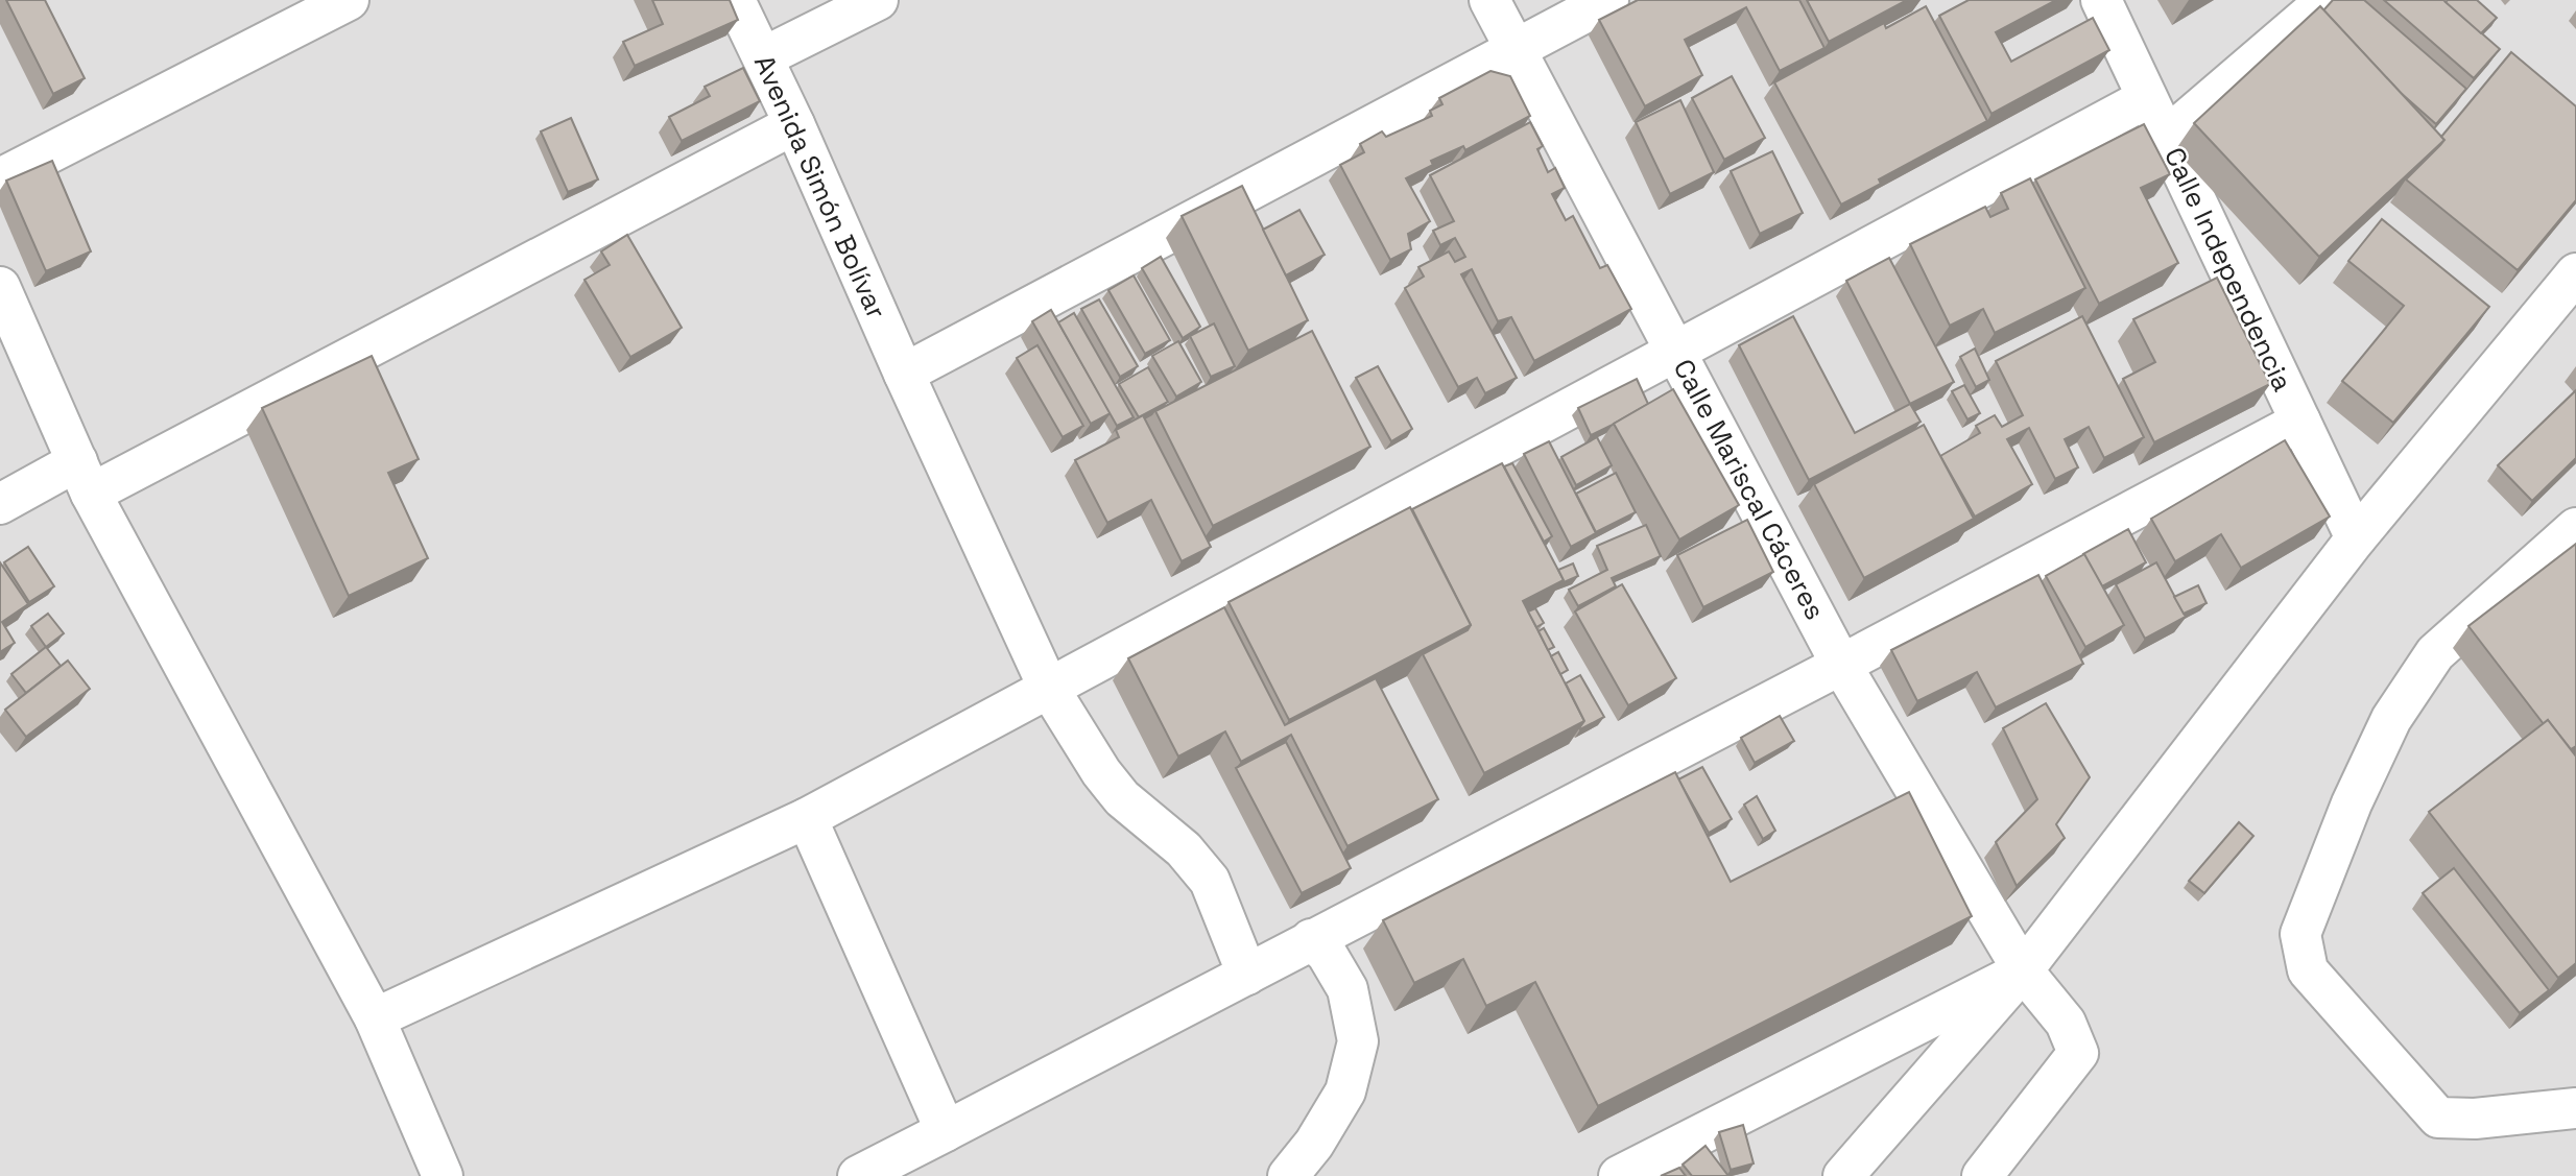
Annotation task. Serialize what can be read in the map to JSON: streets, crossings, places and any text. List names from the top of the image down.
{
  "streets": {
    "street": ["Avenida Simón Bolívar", "Calle Independencia", "Calle Mariscal Cáceres"]
  }
}
